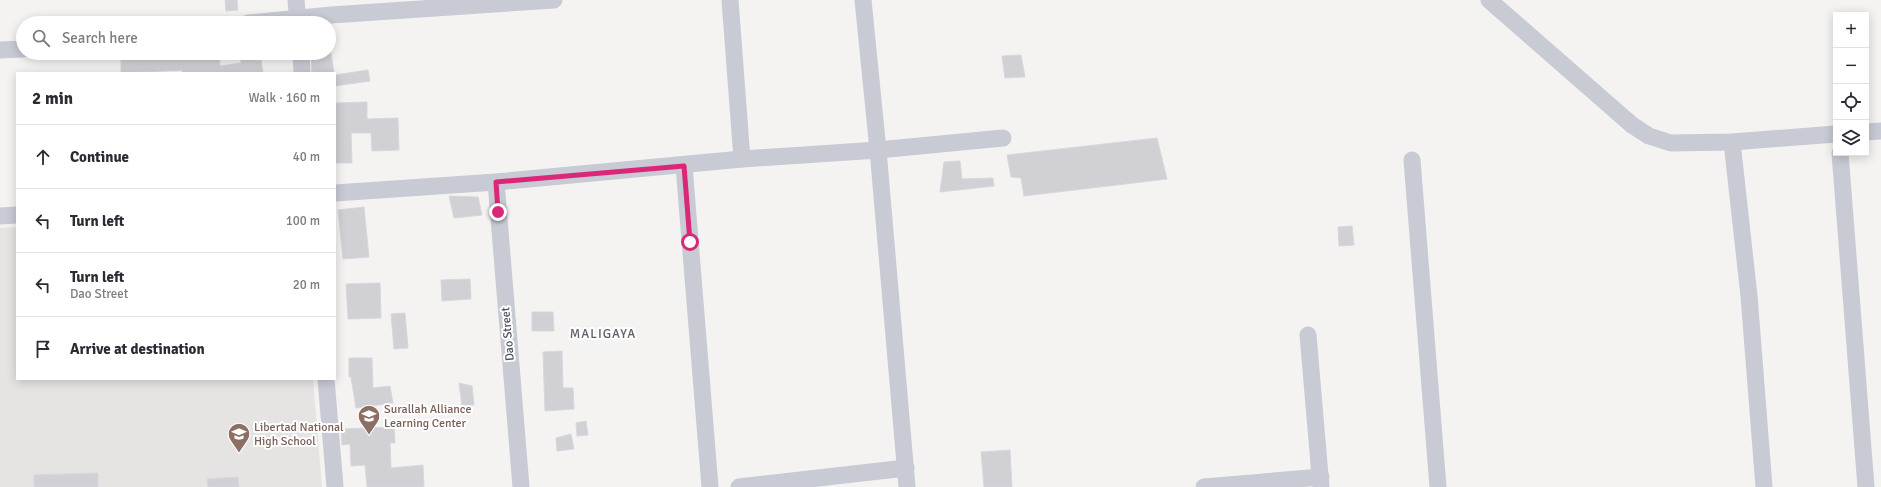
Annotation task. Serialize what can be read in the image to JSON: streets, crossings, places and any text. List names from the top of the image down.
{
  "streets": {
    "street": ["Dao Street"]
  },
  "districts": ["MALIGAYA"],
  "places": {
    "school or university": ["Surallah Alliance Learning Center", "Libertad National High School"]
  },
  "page": {
    "map_buttons": ["+", "−"],
    "search": "Search here",
    "heading": ["2 min", "Walk · 160 m"],
    "list": [
      ["Continue", "40 m"],
      ["Turn left", "100 m"],
      ["Turn left", "Dao Street", "20 m"],
      "Arrive at destination"
    ]
  }
}
